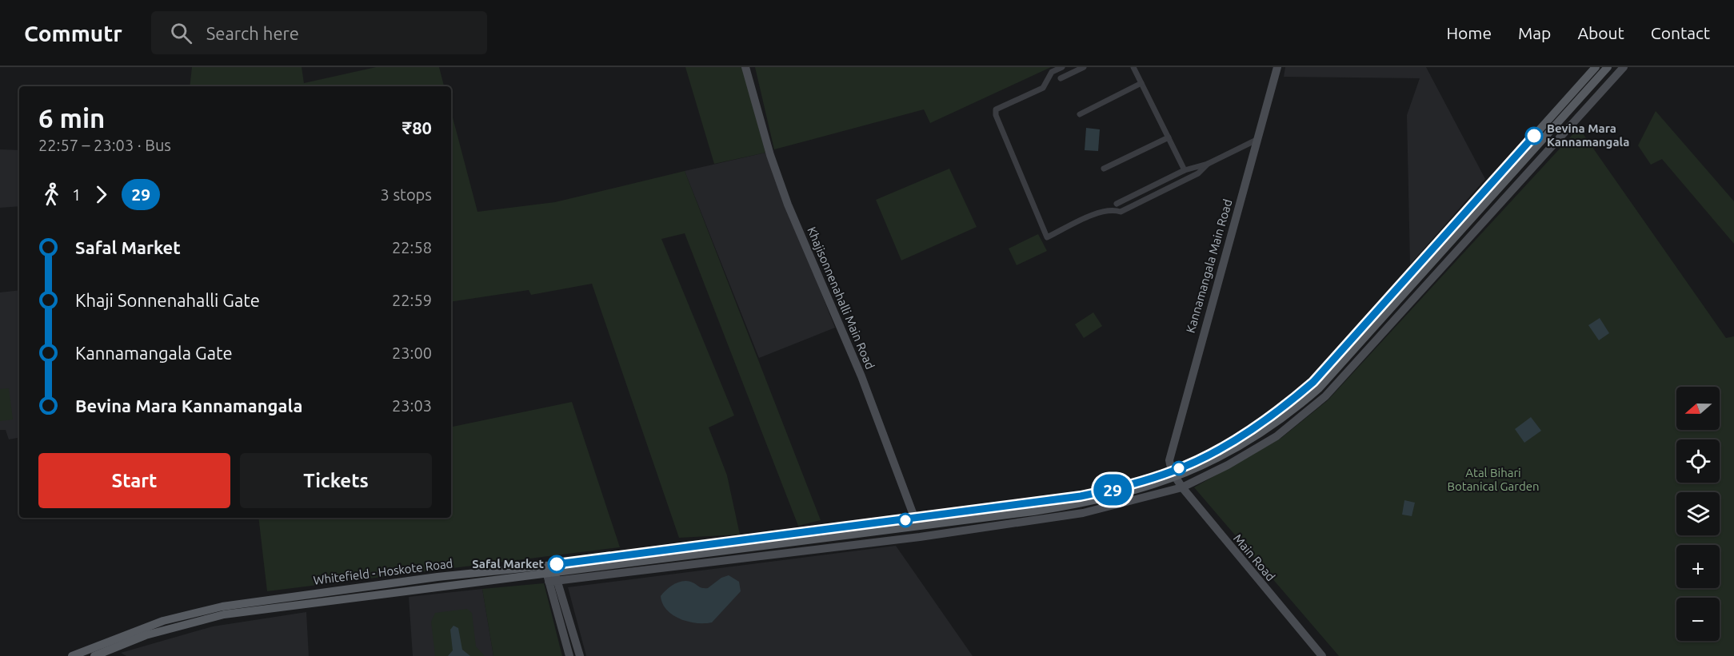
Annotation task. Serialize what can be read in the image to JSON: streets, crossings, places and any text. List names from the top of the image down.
{
  "streets": {
    "main road": ["Whitefield - Hoskote Road"],
    "street": ["Kannamangala Main Road", "Khajisonnenahalli Main Road", "Main Road"]
  },
  "crossings": [
    ["Kannamangala Main Road", "Main Road"],
    ["Kannamangala Main Road", "Whitefield - Hoskote Road"],
    ["Khajisonnenahalli Main Road", "Whitefield - Hoskote Road"],
    ["Main Road", "Whitefield - Hoskote Road"]
  ],
  "parks": ["Atal Bihari Botanical Garden"],
  "places": ["Bevina Mara Kannamangala", "Safal Market"],
  "lines": ["bus line 29"],
  "north": "left",
  "page": {
    "header": "Commutr",
    "search": "Search here",
    "nav": [
      "Home",
      "Map",
      "About",
      "Contact"
    ],
    "on_map": "29",
    "heading": ["6 min", "22:57 – 23:03 · Bus", "₹80"],
    "legs": ["1", "29", "3 stops"],
    "list": [
      {
        "name": "Safal Market",
        "value": "22:58"
      },
      {
        "name": "Khaji Sonnenahalli Gate",
        "value": "22:59"
      },
      {
        "name": "Kannamangala Gate",
        "value": "23:00"
      },
      {
        "name": "Bevina Mara Kannamangala",
        "value": "23:03"
      }
    ],
    "map_buttons": ["+", "−"],
    "buttons": ["Start", "Tickets"]
  }
}
